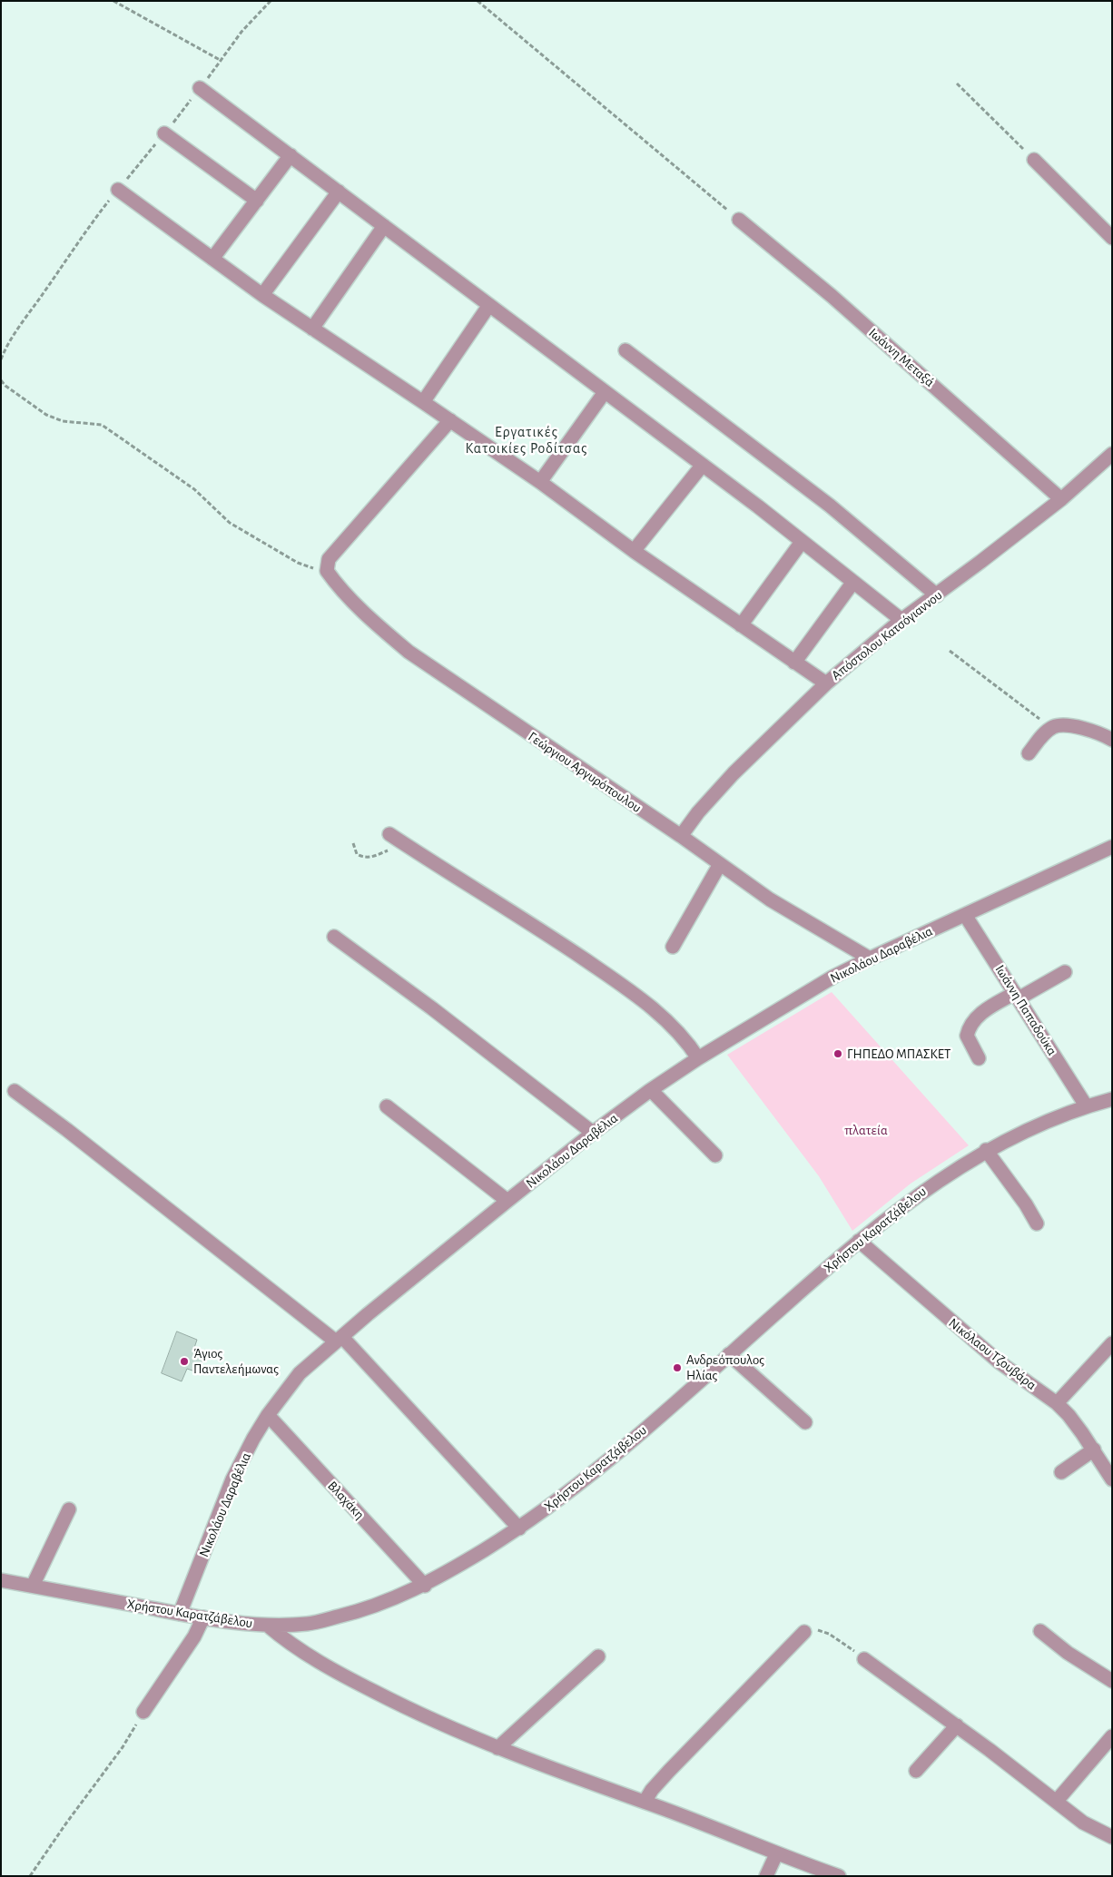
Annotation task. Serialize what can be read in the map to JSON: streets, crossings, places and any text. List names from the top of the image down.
{
  "streets": {
    "street": [
      "Ιωάννη Μεταξά",
      "Απόστολου Κατσόγιαννου",
      "Γεώργιου Αργυρόπουλου",
      "Νικολάου Δαραβέλια",
      "Ιωάννη Παπαδούκα",
      "Χρήστου Καρατζάβελου",
      "Νικόλαου Τζουβάρα",
      "Βλαχάκη"
    ]
  },
  "crossings": [
    ["Ιωάννη Μεταξά", "Απόστολου Κατσόγιαννου"],
    ["Απόστολου Κατσόγιαννου", "Γεώργιου Αργυρόπουλου"],
    ["Γεώργιου Αργυρόπουλου", "Νικολάου Δαραβέλια"],
    ["Νικολάου Δαραβέλια", "Ιωάννη Παπαδούκα"],
    ["Νικολάου Δαραβέλια", "Χρήστου Καρατζάβελου"],
    ["Νικολάου Δαραβέλια", "Βλαχάκη"],
    ["Ιωάννη Παπαδούκα", "Χρήστου Καρατζάβελου"],
    ["Χρήστου Καρατζάβελου", "Νικόλαου Τζουβάρα"],
    ["Χρήστου Καρατζάβελου", "Βλαχάκη"]
  ],
  "districts": ["Εργατικές Κατοικίες Ροδίτσας"],
  "parks": ["πλατεία"],
  "places": ["ΓΗΠΕΔΟ ΜΠΑΣΚΕΤ", "Άγιος Παντελεήμωνας", "Ανδρεόπουλος Ηλίας"]
}
